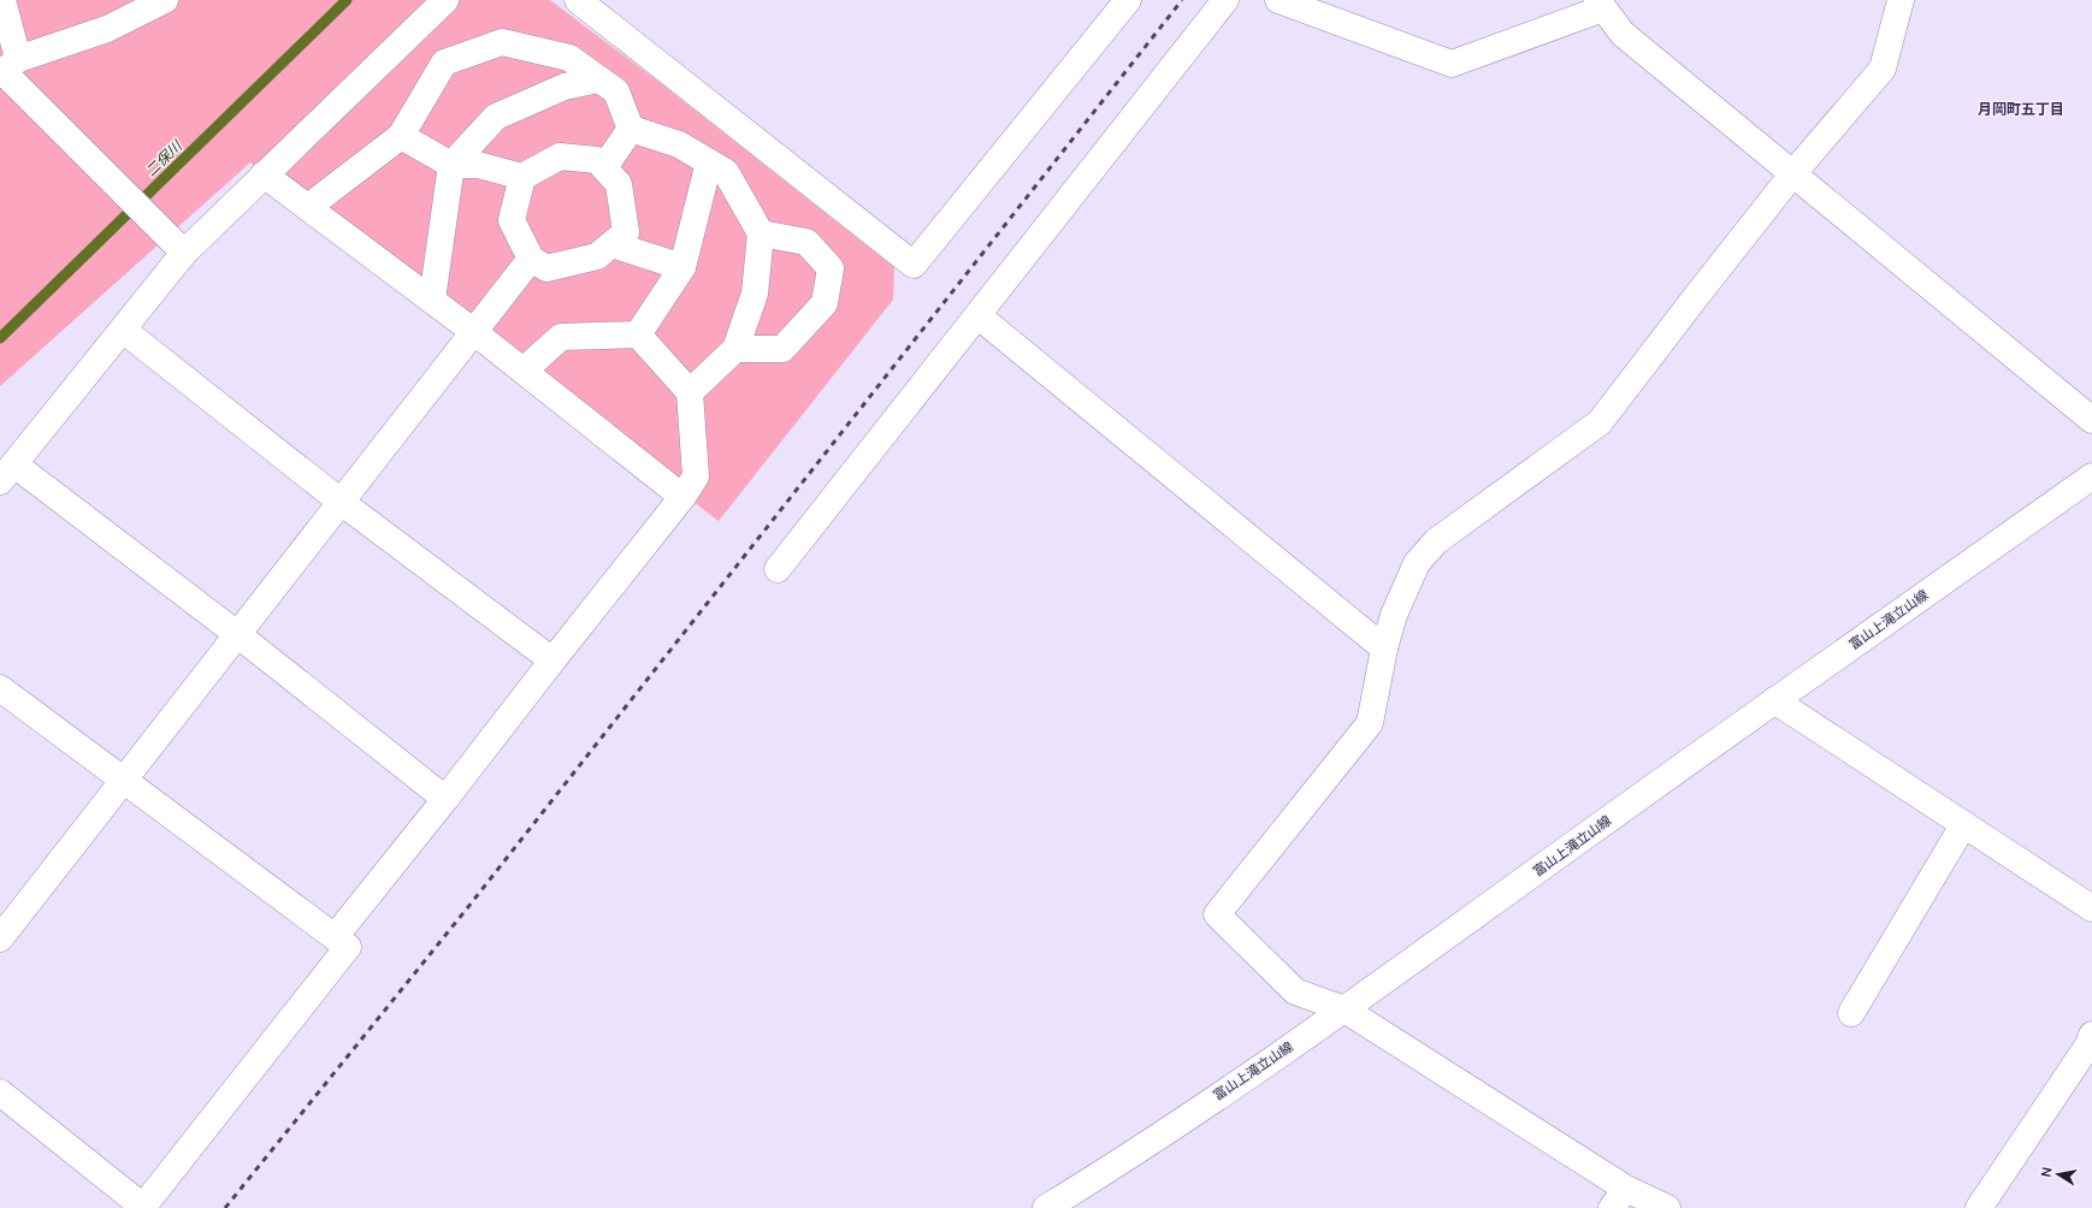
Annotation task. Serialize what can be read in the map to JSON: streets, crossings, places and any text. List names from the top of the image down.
{
  "streets": {
    "street": ["富山上滝立山線"]
  },
  "districts": ["月岡町五丁目"],
  "water": ["二保川"],
  "north": "left"
}
